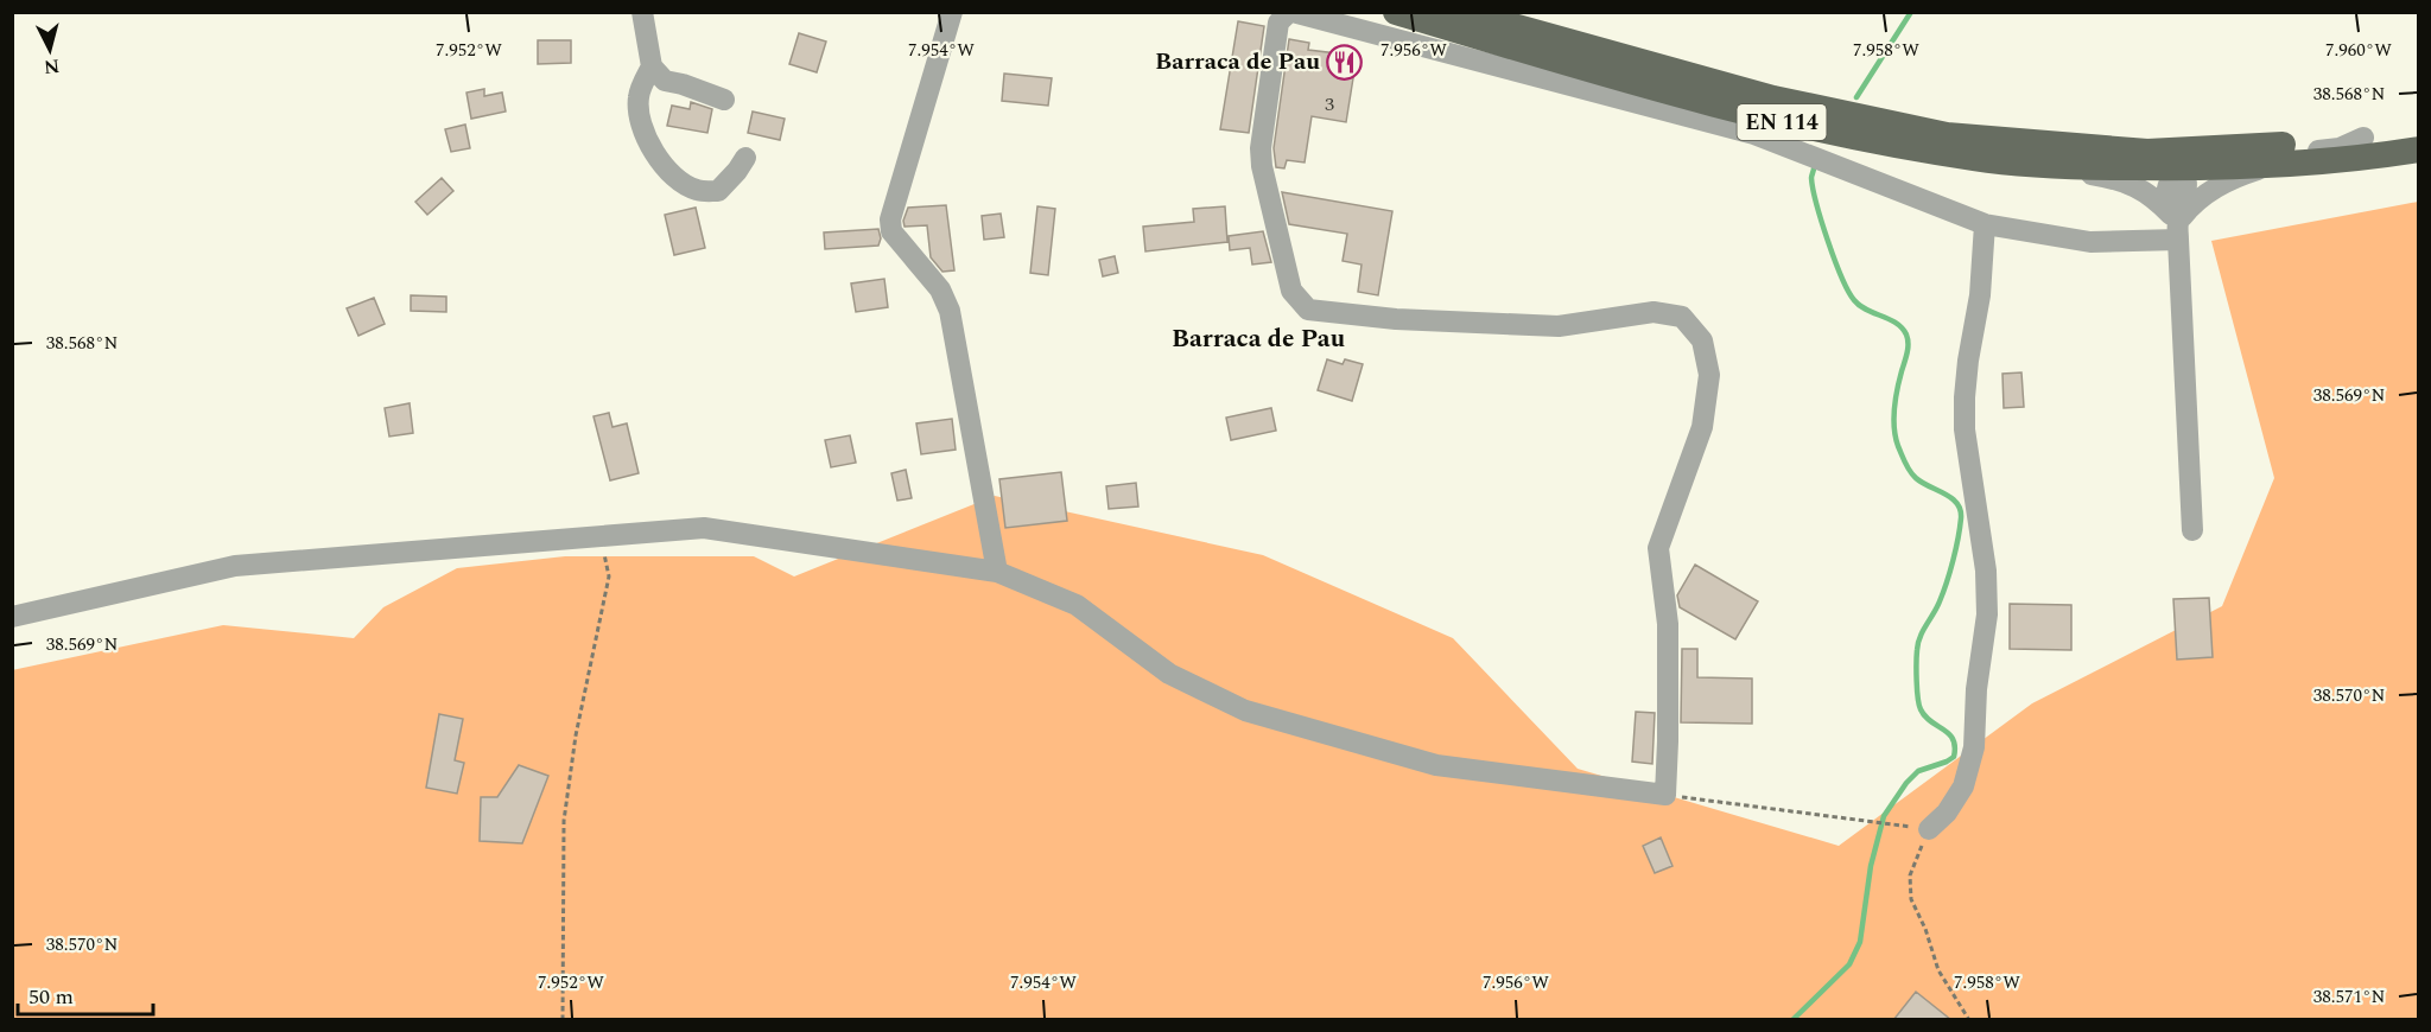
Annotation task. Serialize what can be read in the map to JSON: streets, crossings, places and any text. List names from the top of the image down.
{
  "streets": {
    "main road": ["EN 114"]
  },
  "districts": ["Barraca de Pau"],
  "places": {
    "restaurant": ["Barraca de Pau"]
  },
  "house_numbers": ["3"],
  "scale_bar": "50 m",
  "north": "bottom",
  "coordinates": [
    "7.952°W",
    "7.954°W",
    "7.956°W",
    "7.958°W",
    "7.960°W",
    "38.568°N",
    "38.569°N",
    "38.570°N",
    "38.571°N"
  ]
}
